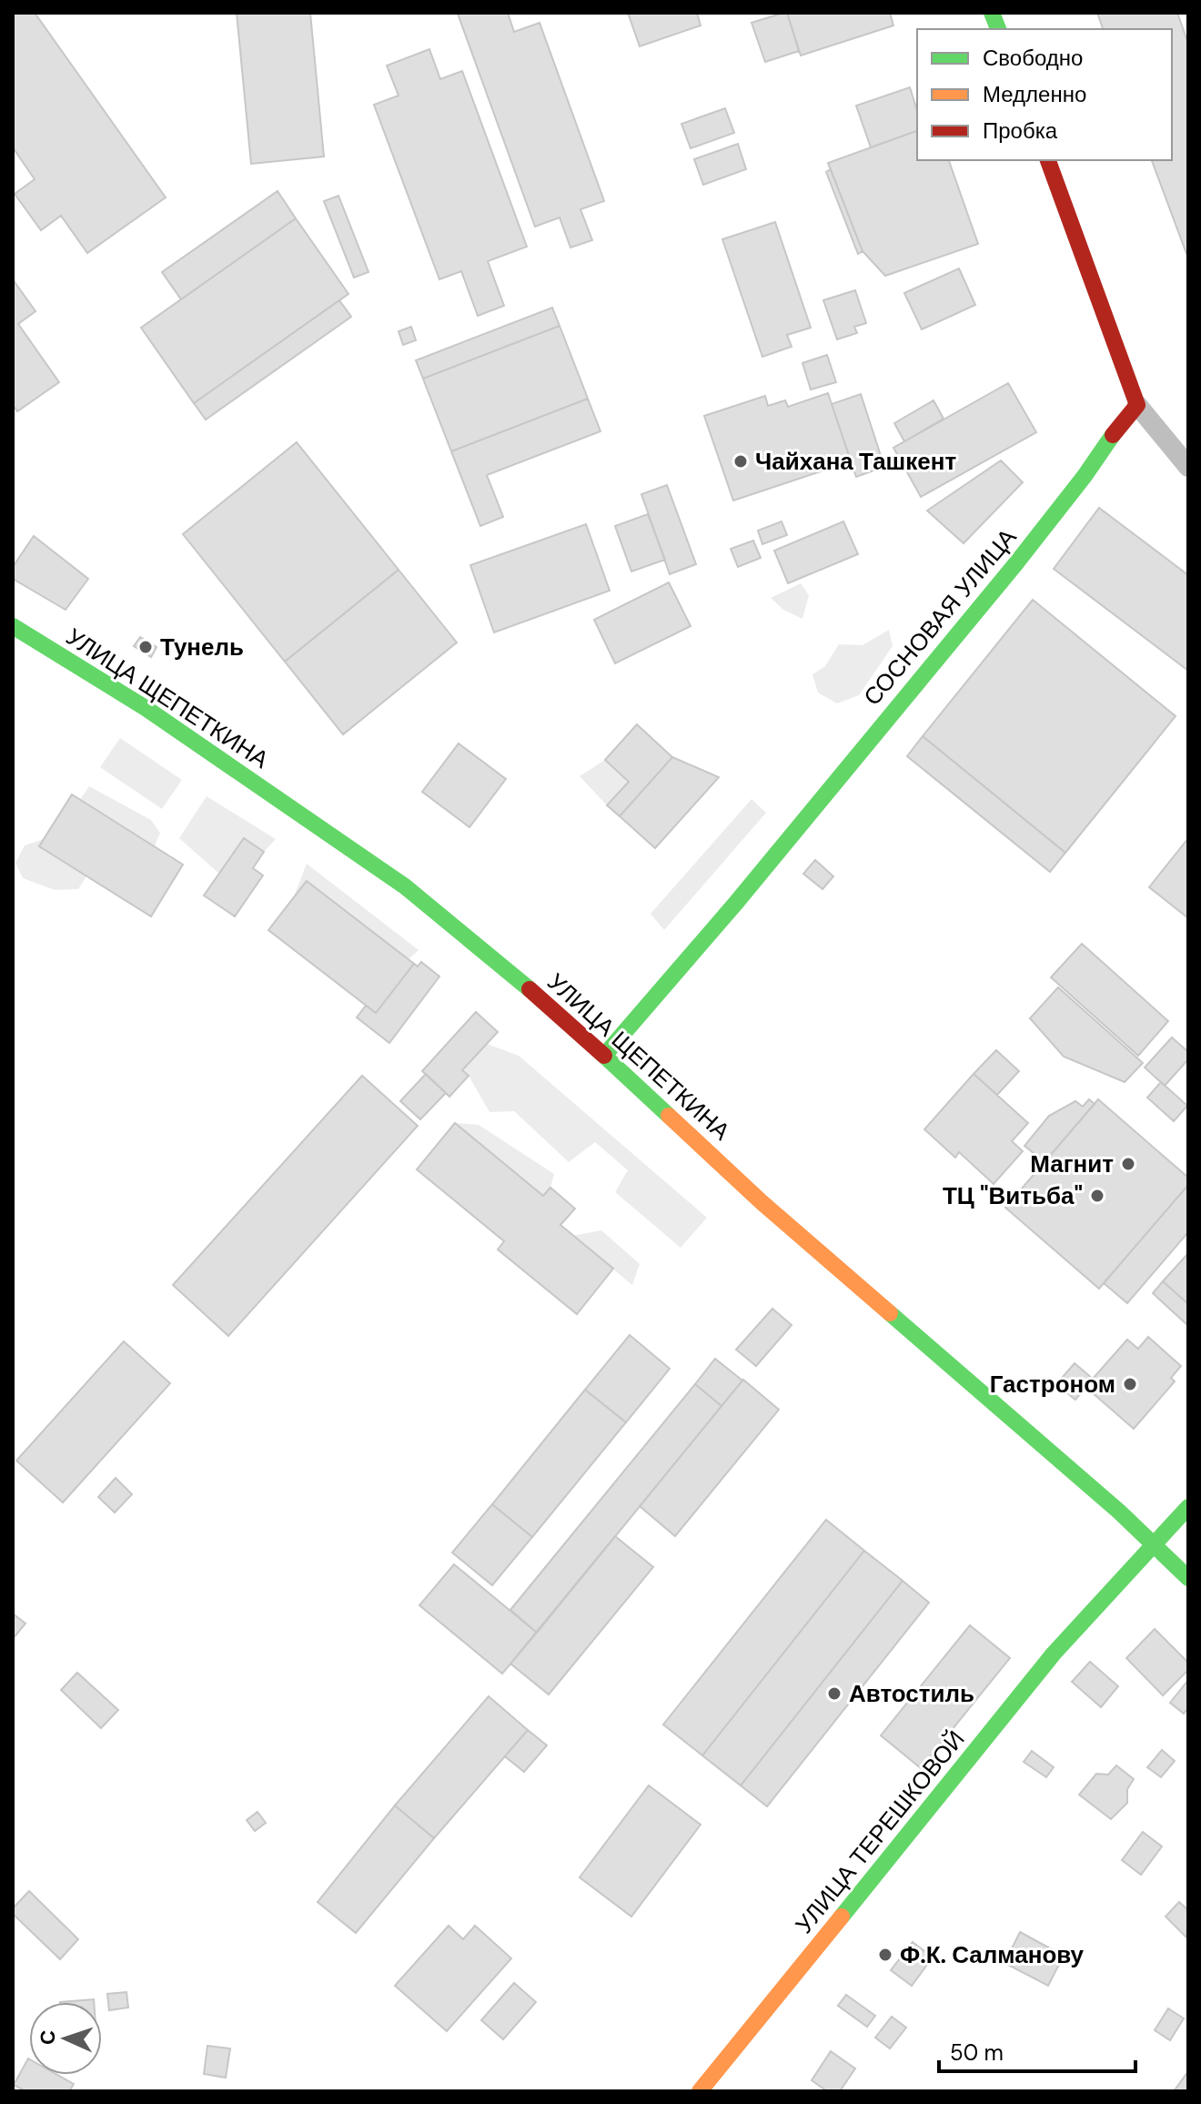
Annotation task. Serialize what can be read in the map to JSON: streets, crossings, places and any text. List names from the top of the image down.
{
  "streets": {
    "main road": ["СОСНОВАЯ УЛИЦА", "УЛИЦА ЩЕПЕТКИНА", "УЛИЦА ТЕРЕШКОВОЙ"]
  },
  "crossings": [
    ["СОСНОВАЯ УЛИЦА", "УЛИЦА ЩЕПЕТКИНА"],
    ["УЛИЦА ЩЕПЕТКИНА", "УЛИЦА ТЕРЕШКОВОЙ"]
  ],
  "places": [
    "Чайхана Ташкент",
    "Тунель",
    "Магнит",
    "ТЦ \"Витьба\"",
    "Гастроном",
    "Автостиль",
    "Ф.К. Салманову"
  ],
  "legend": ["Свободно", "Медленно", "Пробка"],
  "scale_bar": "50 m",
  "north": "left"
}
